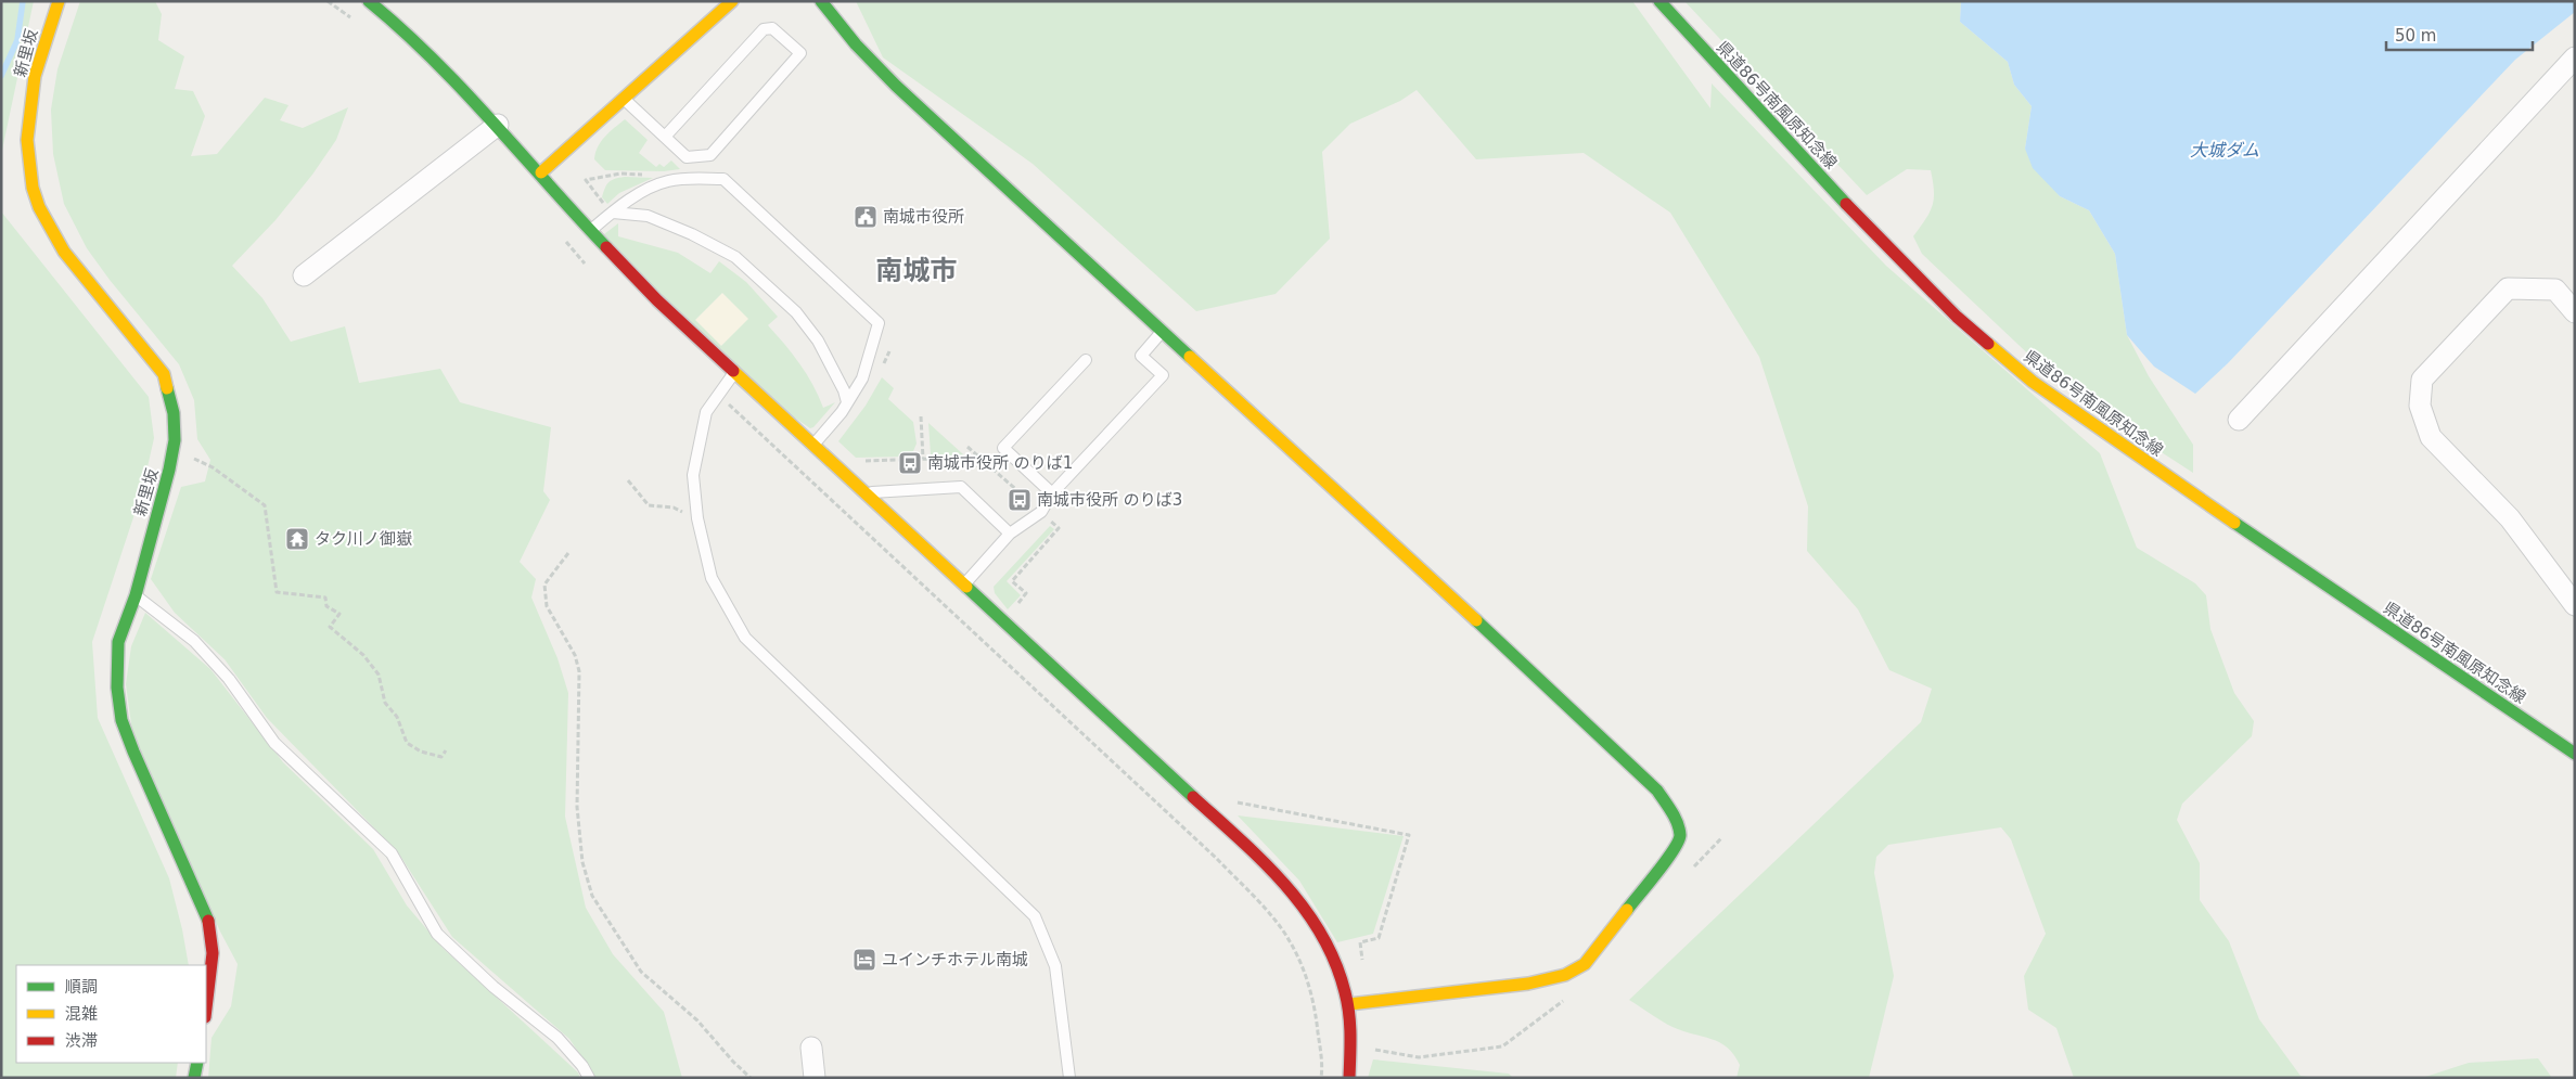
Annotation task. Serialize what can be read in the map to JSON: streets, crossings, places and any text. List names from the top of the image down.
{
  "streets": {
    "street": ["新里坂", "県道86号南風原知念線"]
  },
  "districts": ["南城市"],
  "water": ["大城ダム"],
  "places": {
    "public building": ["南城市役所"],
    "bus stop": ["南城市役所 のりば1", "南城市役所 のりば3"],
    "temple": ["タク川ノ御嶽"],
    "hotel": ["ユインチホテル南城"]
  },
  "legend": ["順調", "混雑", "渋滞"],
  "scale_bar": "50 m"
}
